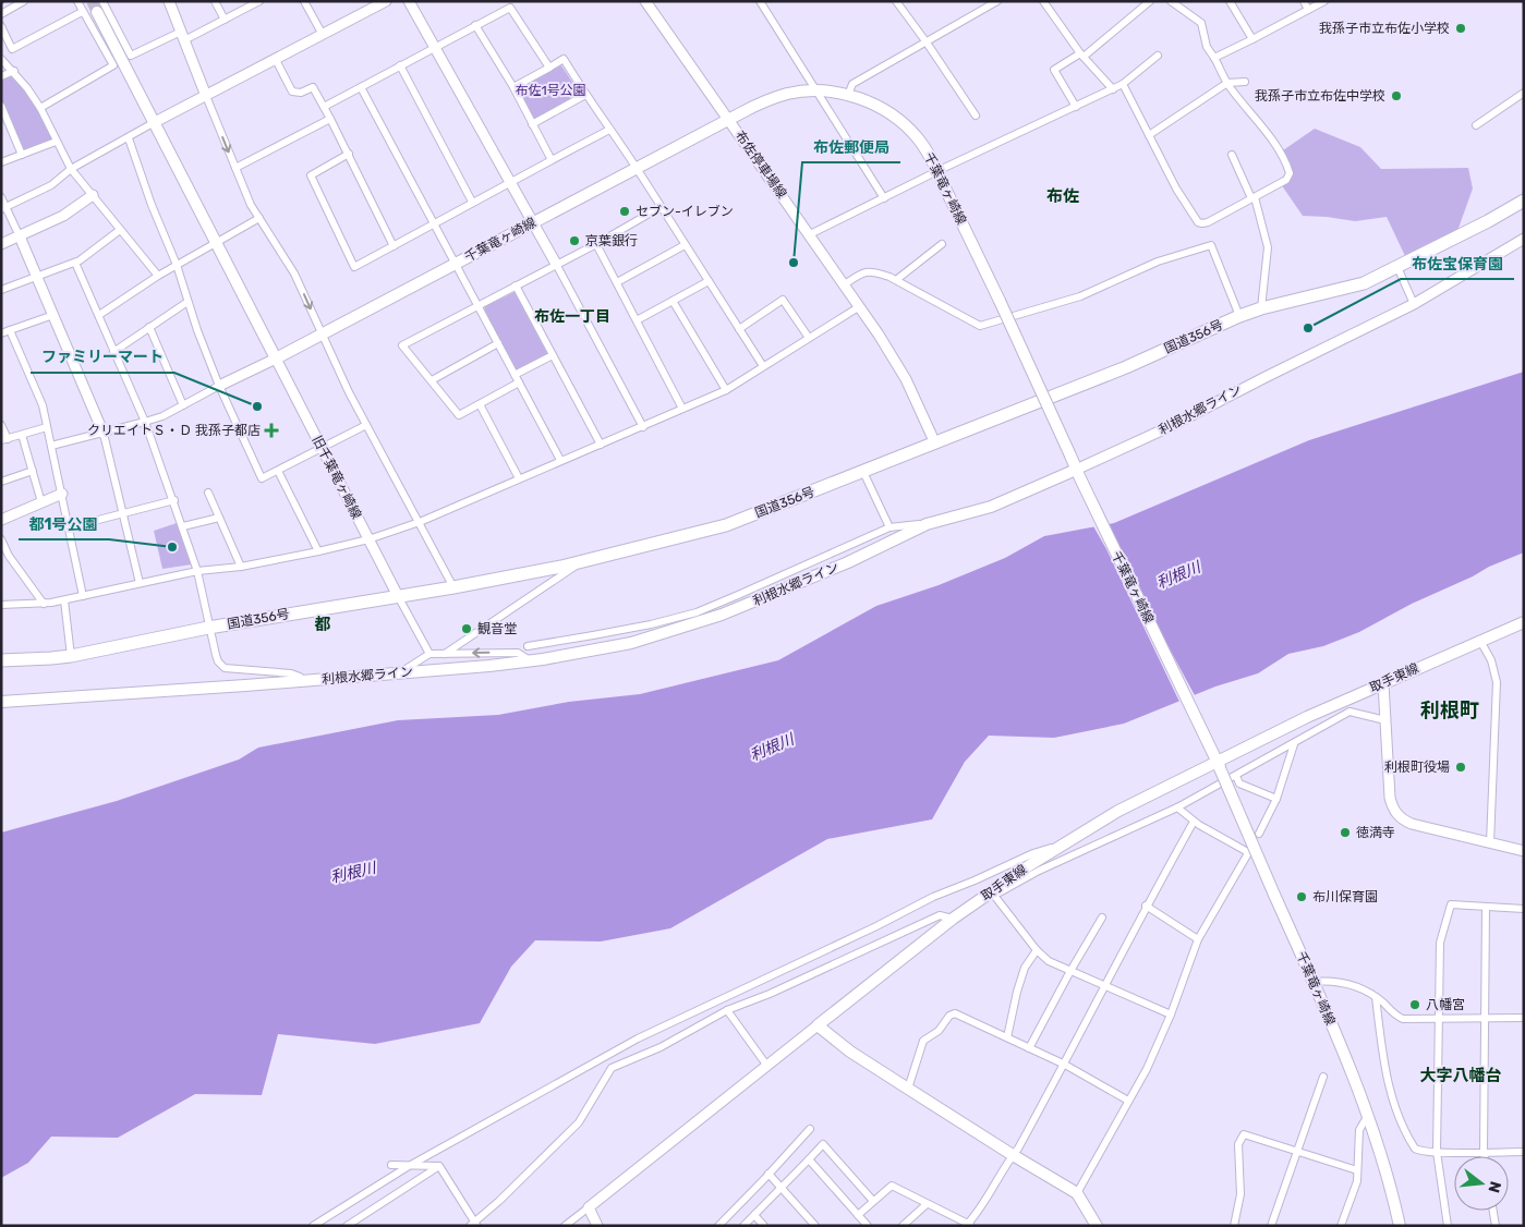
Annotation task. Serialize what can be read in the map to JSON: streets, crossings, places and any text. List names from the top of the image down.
{
  "streets": {
    "highway": ["国道356号"],
    "main road": ["千葉竜ヶ崎線", "利根水郷ライン", "取手東線"],
    "street": ["布佐停車場線", "旧千葉竜ヶ崎線"]
  },
  "crossings": [
    ["布佐停車場線", "千葉竜ヶ崎線"],
    ["布佐停車場線", "国道356号"],
    ["千葉竜ヶ崎線", "利根水郷ライン"],
    ["千葉竜ヶ崎線", "旧千葉竜ヶ崎線"],
    ["千葉竜ヶ崎線", "取手東線"],
    ["国道356号", "旧千葉竜ヶ崎線"]
  ],
  "districts": [
    "布佐",
    "布佐一丁目",
    "都",
    "利根町",
    "大字八幡台"
  ],
  "water": ["利根川"],
  "parks": ["布佐1号公園"],
  "places": {
    "other": [
      "我孫子市立布佐小学校",
      "我孫子市立布佐中学校",
      "セブン-イレブン",
      "京葉銀行",
      "布佐郵便局",
      "布佐宝保育園",
      "ファミリーマート",
      "都1号公園",
      "観音堂",
      "利根町役場",
      "徳満寺",
      "布川保育園",
      "八幡宮"
    ],
    "health": ["クリエイトＳ・Ｄ 我孫子都店"]
  },
  "north": "right"
}
